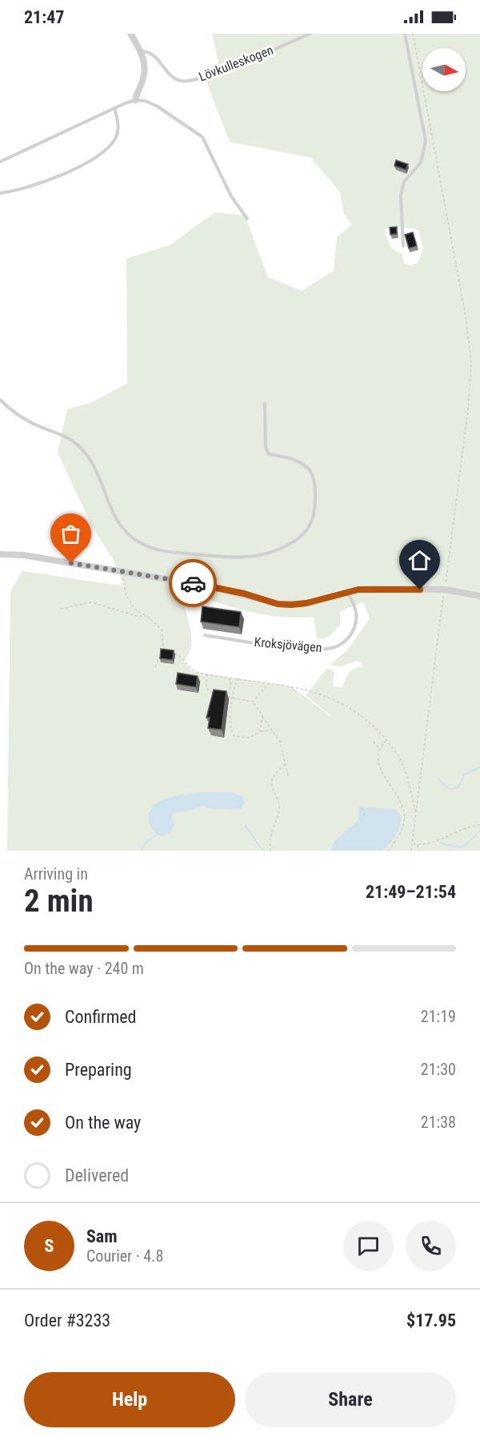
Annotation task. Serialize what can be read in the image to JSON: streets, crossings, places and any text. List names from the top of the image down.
{
  "streets": {
    "street": ["Lövkulleskogen"],
    "lane": ["Kroksjövägen"]
  },
  "north": "right",
  "page": {
    "status": "21:47",
    "heading": ["2 min", "Arriving in", "21:49–21:54"],
    "panel": [
      "Sam",
      "Courier · 4.8",
      "Order #3233",
      "$17.95"
    ],
    "bar": "On the way · 240 m",
    "list": [
      ["Confirmed", "21:19"],
      ["Preparing", "21:30"],
      ["On the way", "21:38"],
      "Delivered"
    ],
    "round": "S",
    "buttons": ["Help", "Share"]
  }
}
